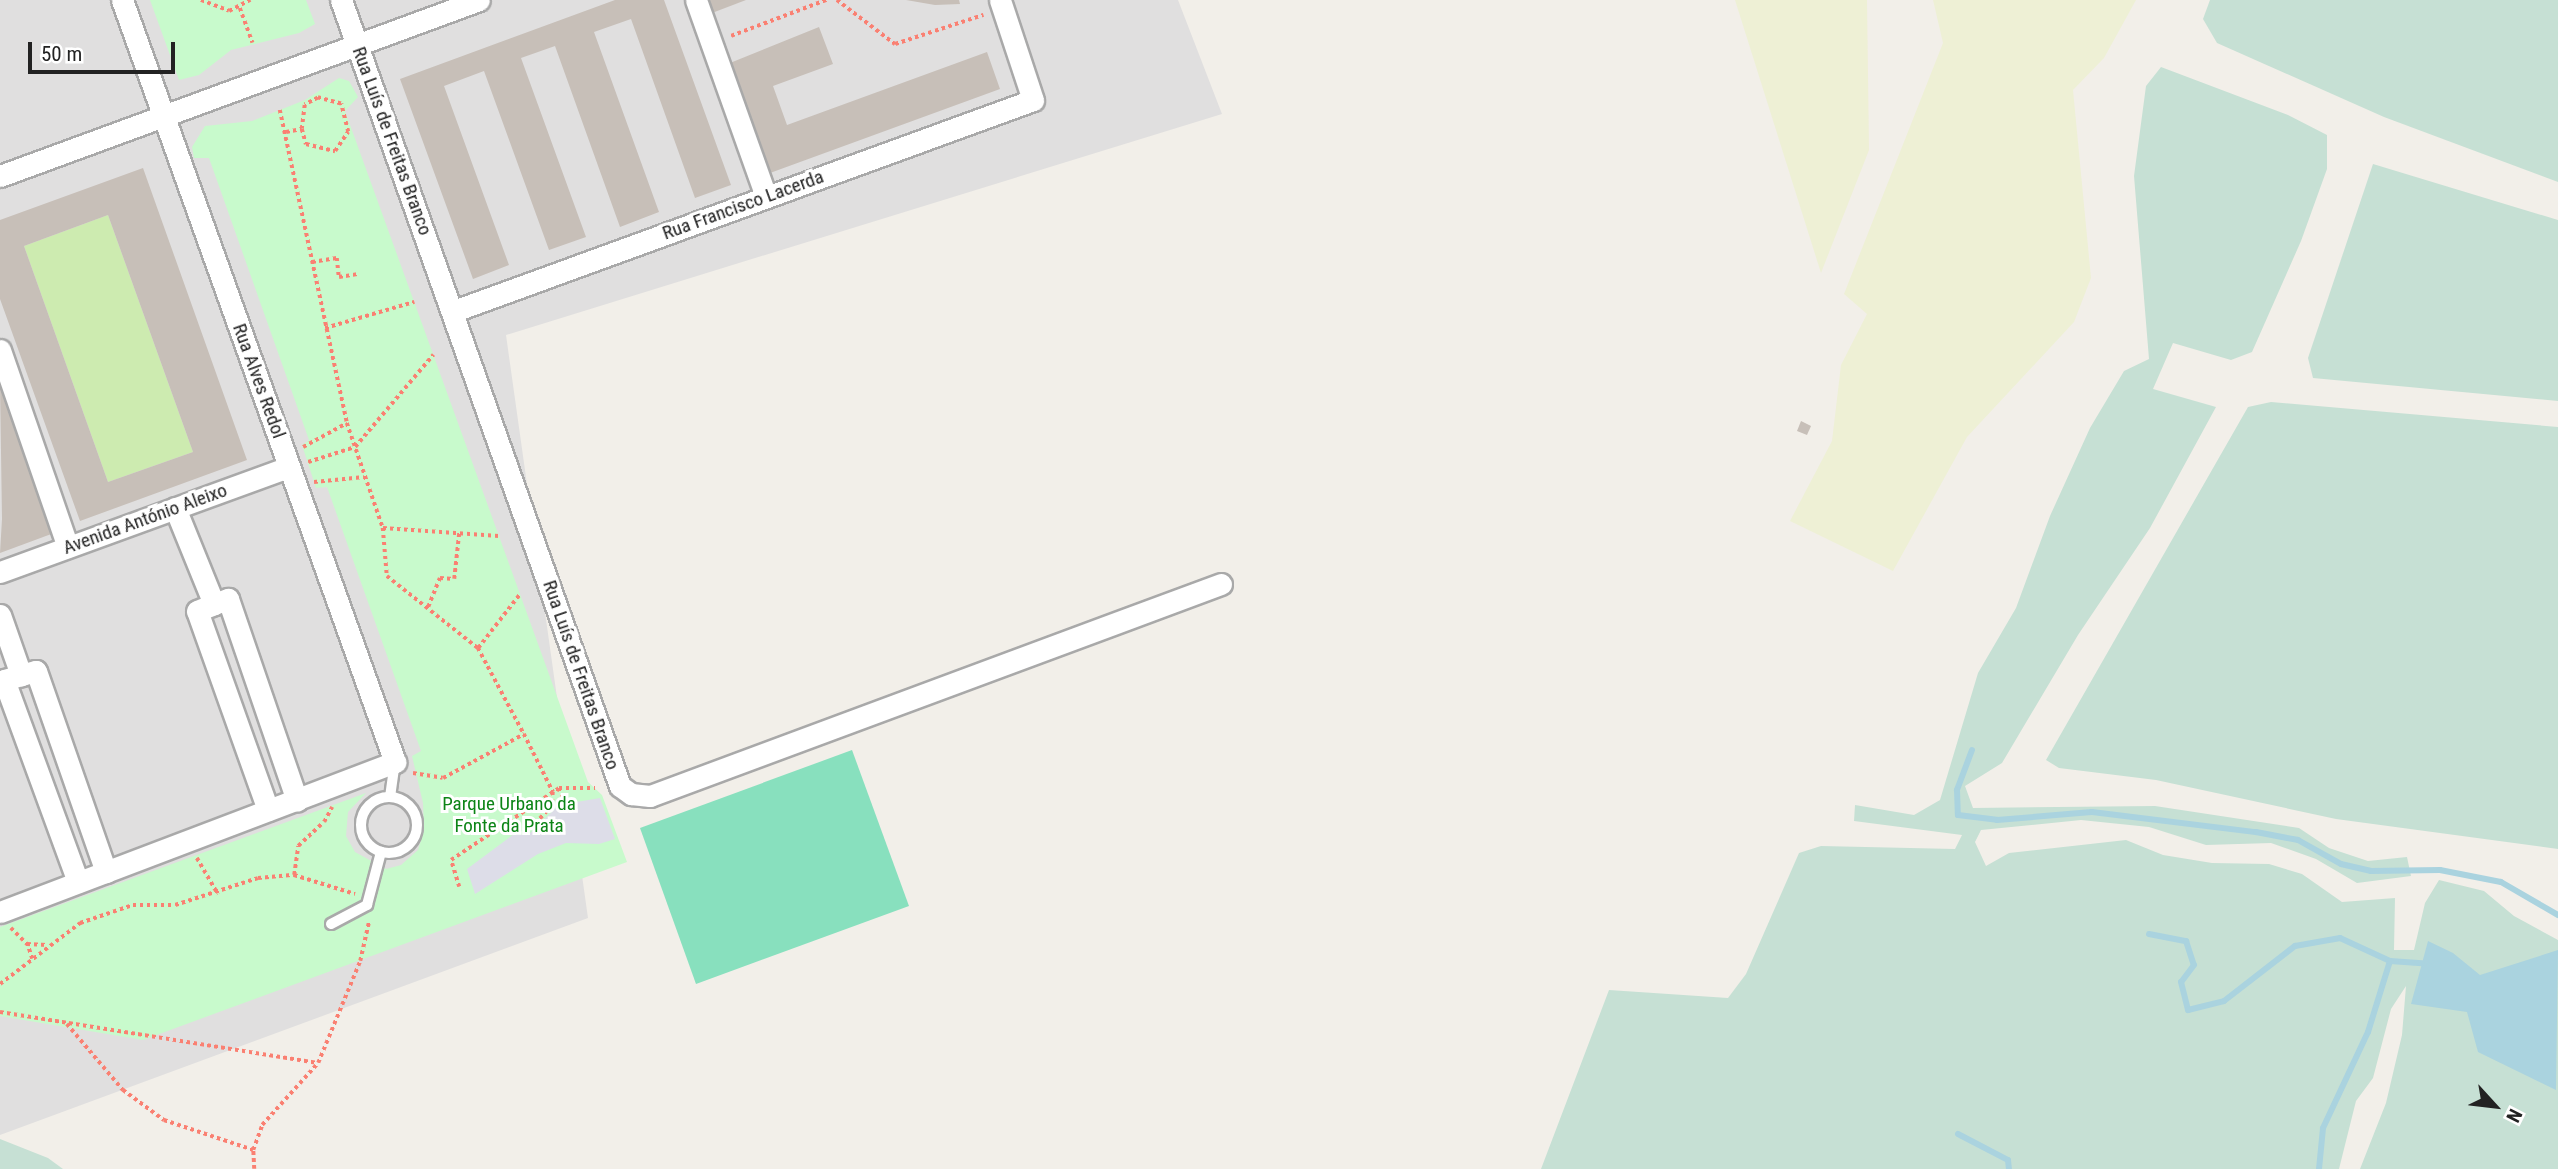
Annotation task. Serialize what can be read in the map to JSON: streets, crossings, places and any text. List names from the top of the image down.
{
  "streets": {
    "street": [
      "Rua Luís de Freitas Branco",
      "Rua Francisco Lacerda",
      "Rua Alves Redol",
      "Avenida António Aleixo"
    ]
  },
  "crossings": [
    ["Rua Luís de Freitas Branco", "Rua Francisco Lacerda"],
    ["Rua Alves Redol", "Avenida António Aleixo"]
  ],
  "parks": ["Parque Urbano da Fonte da Prata"],
  "scale_bar": "50 m",
  "north": "bottom right"
}
